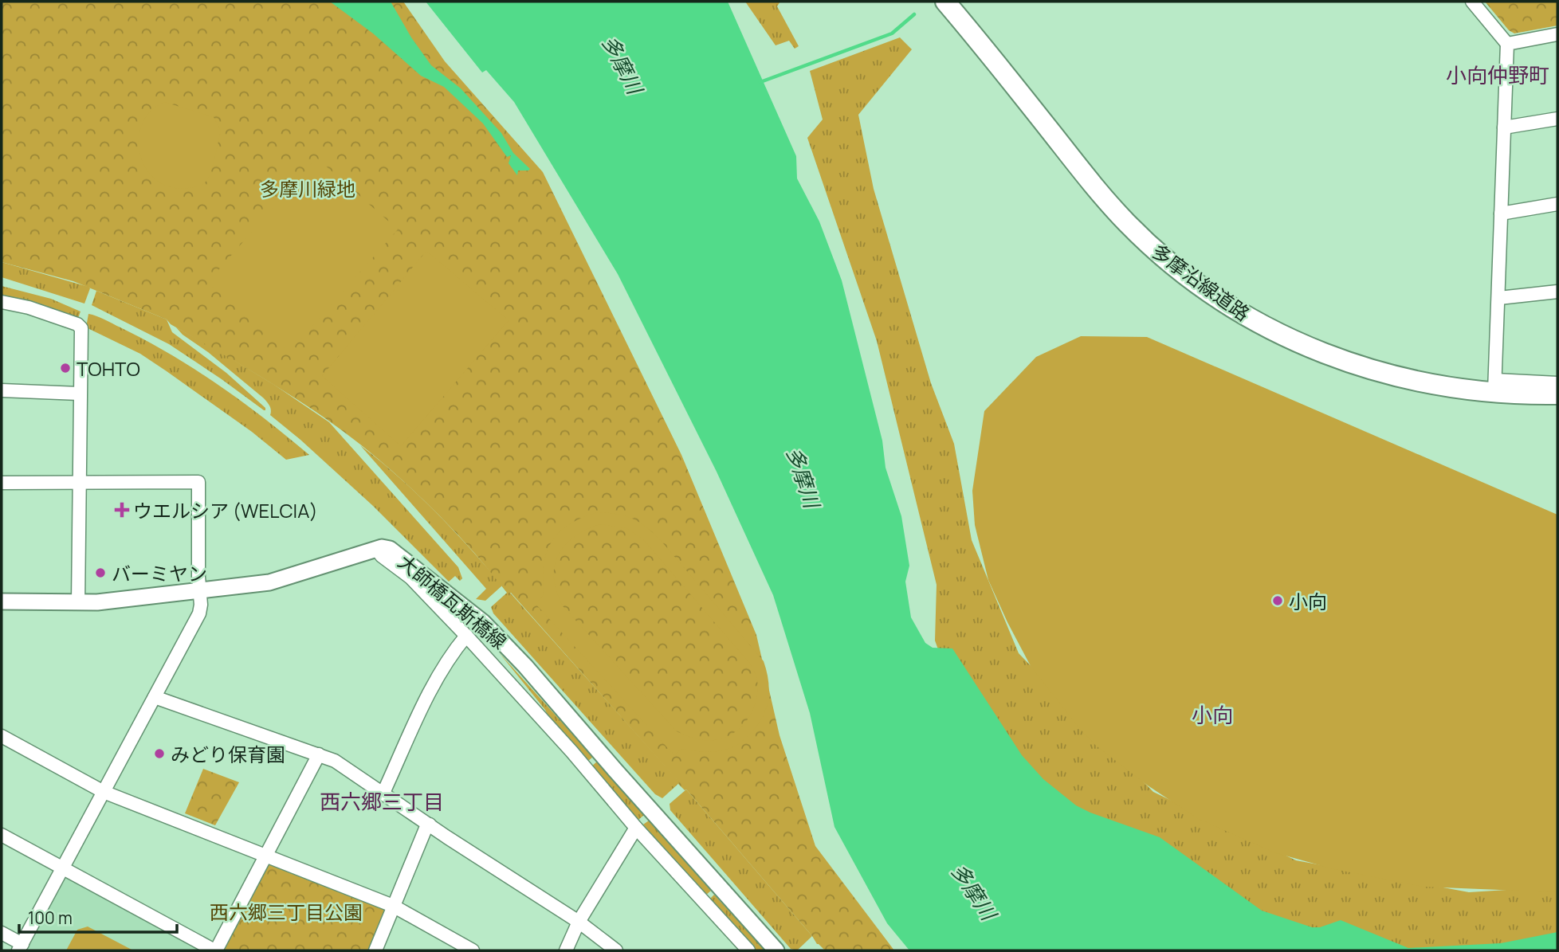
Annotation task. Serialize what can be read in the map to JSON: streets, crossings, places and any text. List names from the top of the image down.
{
  "streets": {
    "main road": ["多摩沿線道路"],
    "street": ["大師橋瓦斯橋線"]
  },
  "districts": ["小向仲野町", "小向", "西六郷三丁目"],
  "water": ["多摩川"],
  "parks": ["多摩川緑地", "西六郷三丁目公園"],
  "places": {
    "other": [
      "TOHTO",
      "バーミヤン",
      "小向",
      "みどり保育園"
    ],
    "health": ["ウエルシア (WELCIA)"]
  },
  "scale_bar": "100 m"
}
